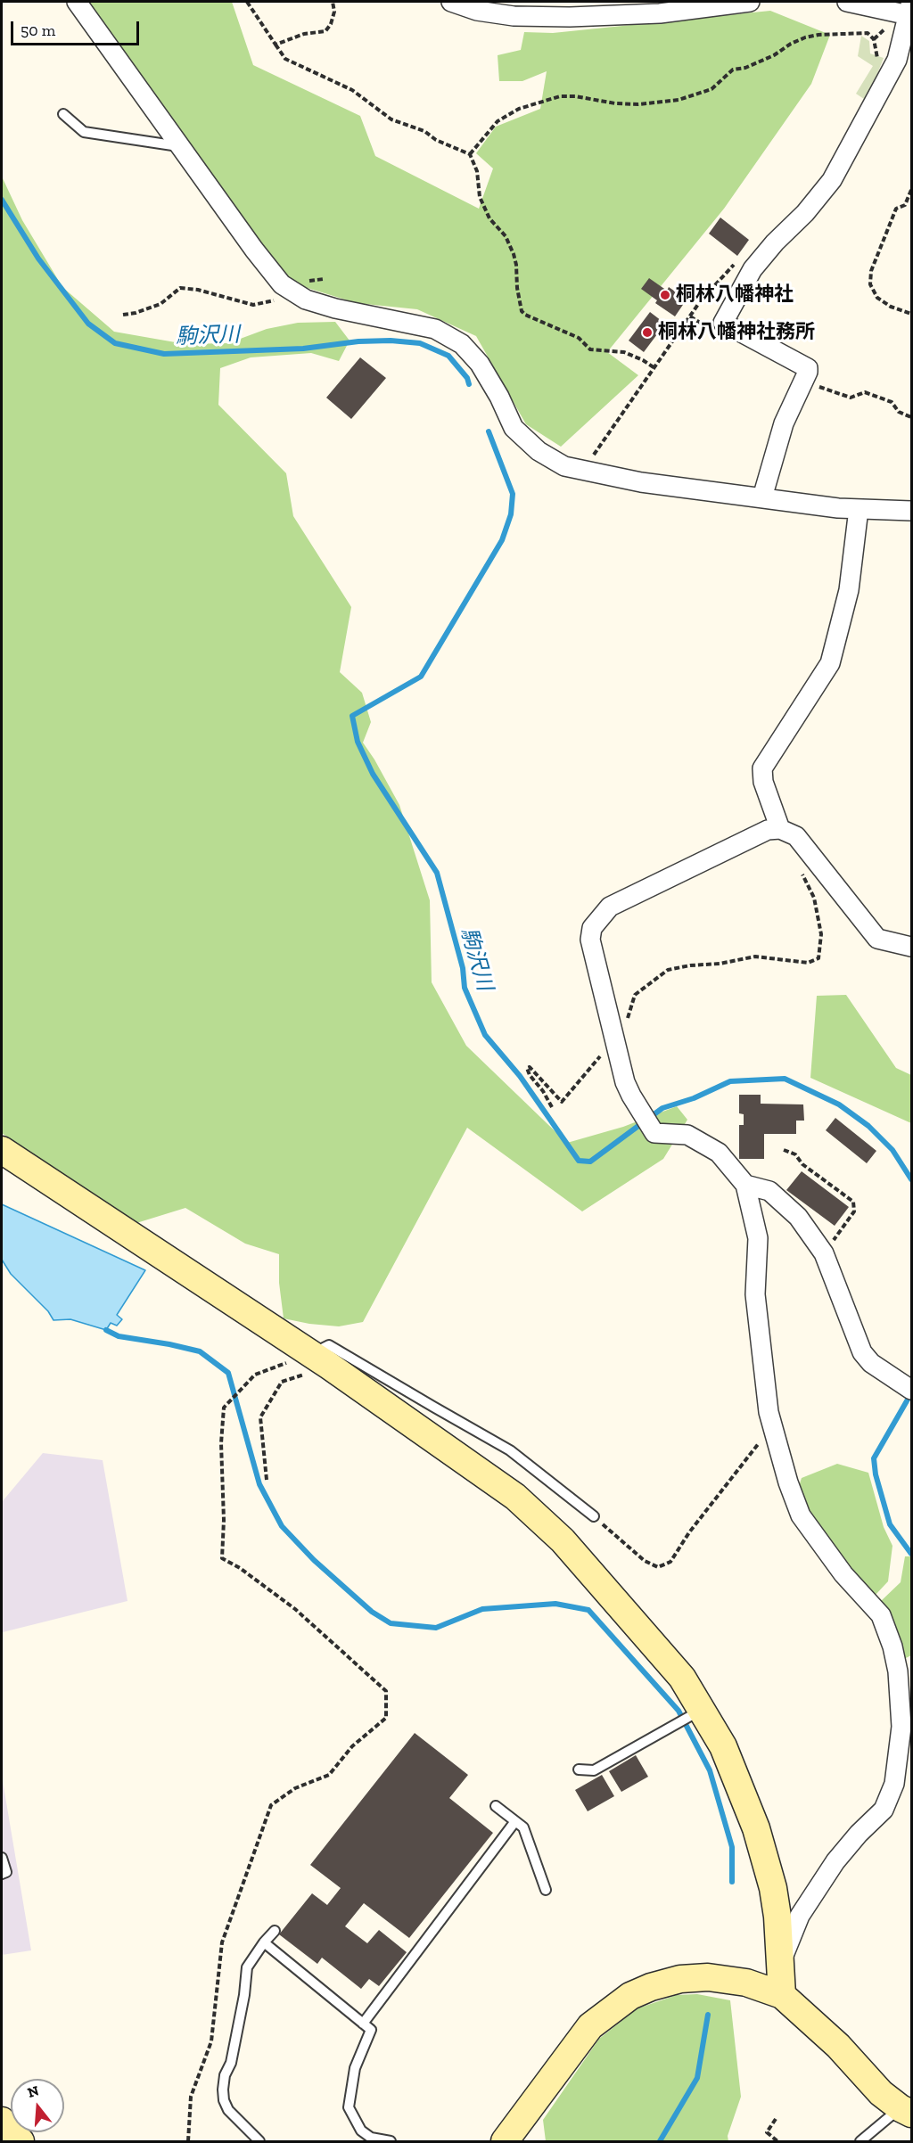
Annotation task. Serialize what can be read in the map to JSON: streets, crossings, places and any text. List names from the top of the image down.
{
  "water": ["駒沢川"],
  "places": ["桐林八幡神社", "桐林八幡神社務所"],
  "scale_bar": "50 m",
  "north": "top"
}
